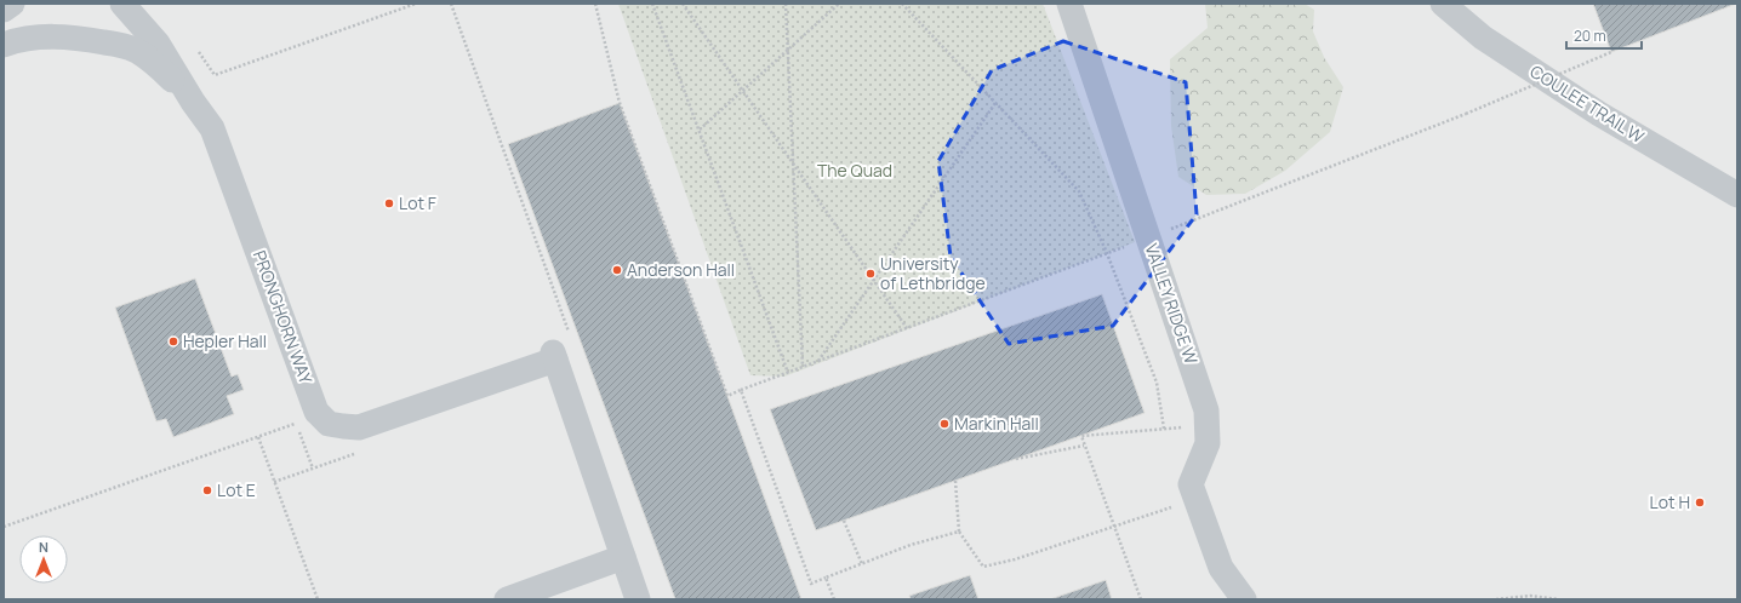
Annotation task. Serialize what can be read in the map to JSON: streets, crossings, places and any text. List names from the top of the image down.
{
  "streets": {
    "street": ["COULEE TRAIL W", "VALLEY RIDGE W", "PRONGHORN WAY"]
  },
  "parks": ["The Quad"],
  "places": [
    "Lot F",
    "Anderson Hall",
    "University of Lethbridge",
    "Hepler Hall",
    "Markin Hall",
    "Lot E",
    "Lot H"
  ],
  "scale_bar": "20 m",
  "north": "top"
}
